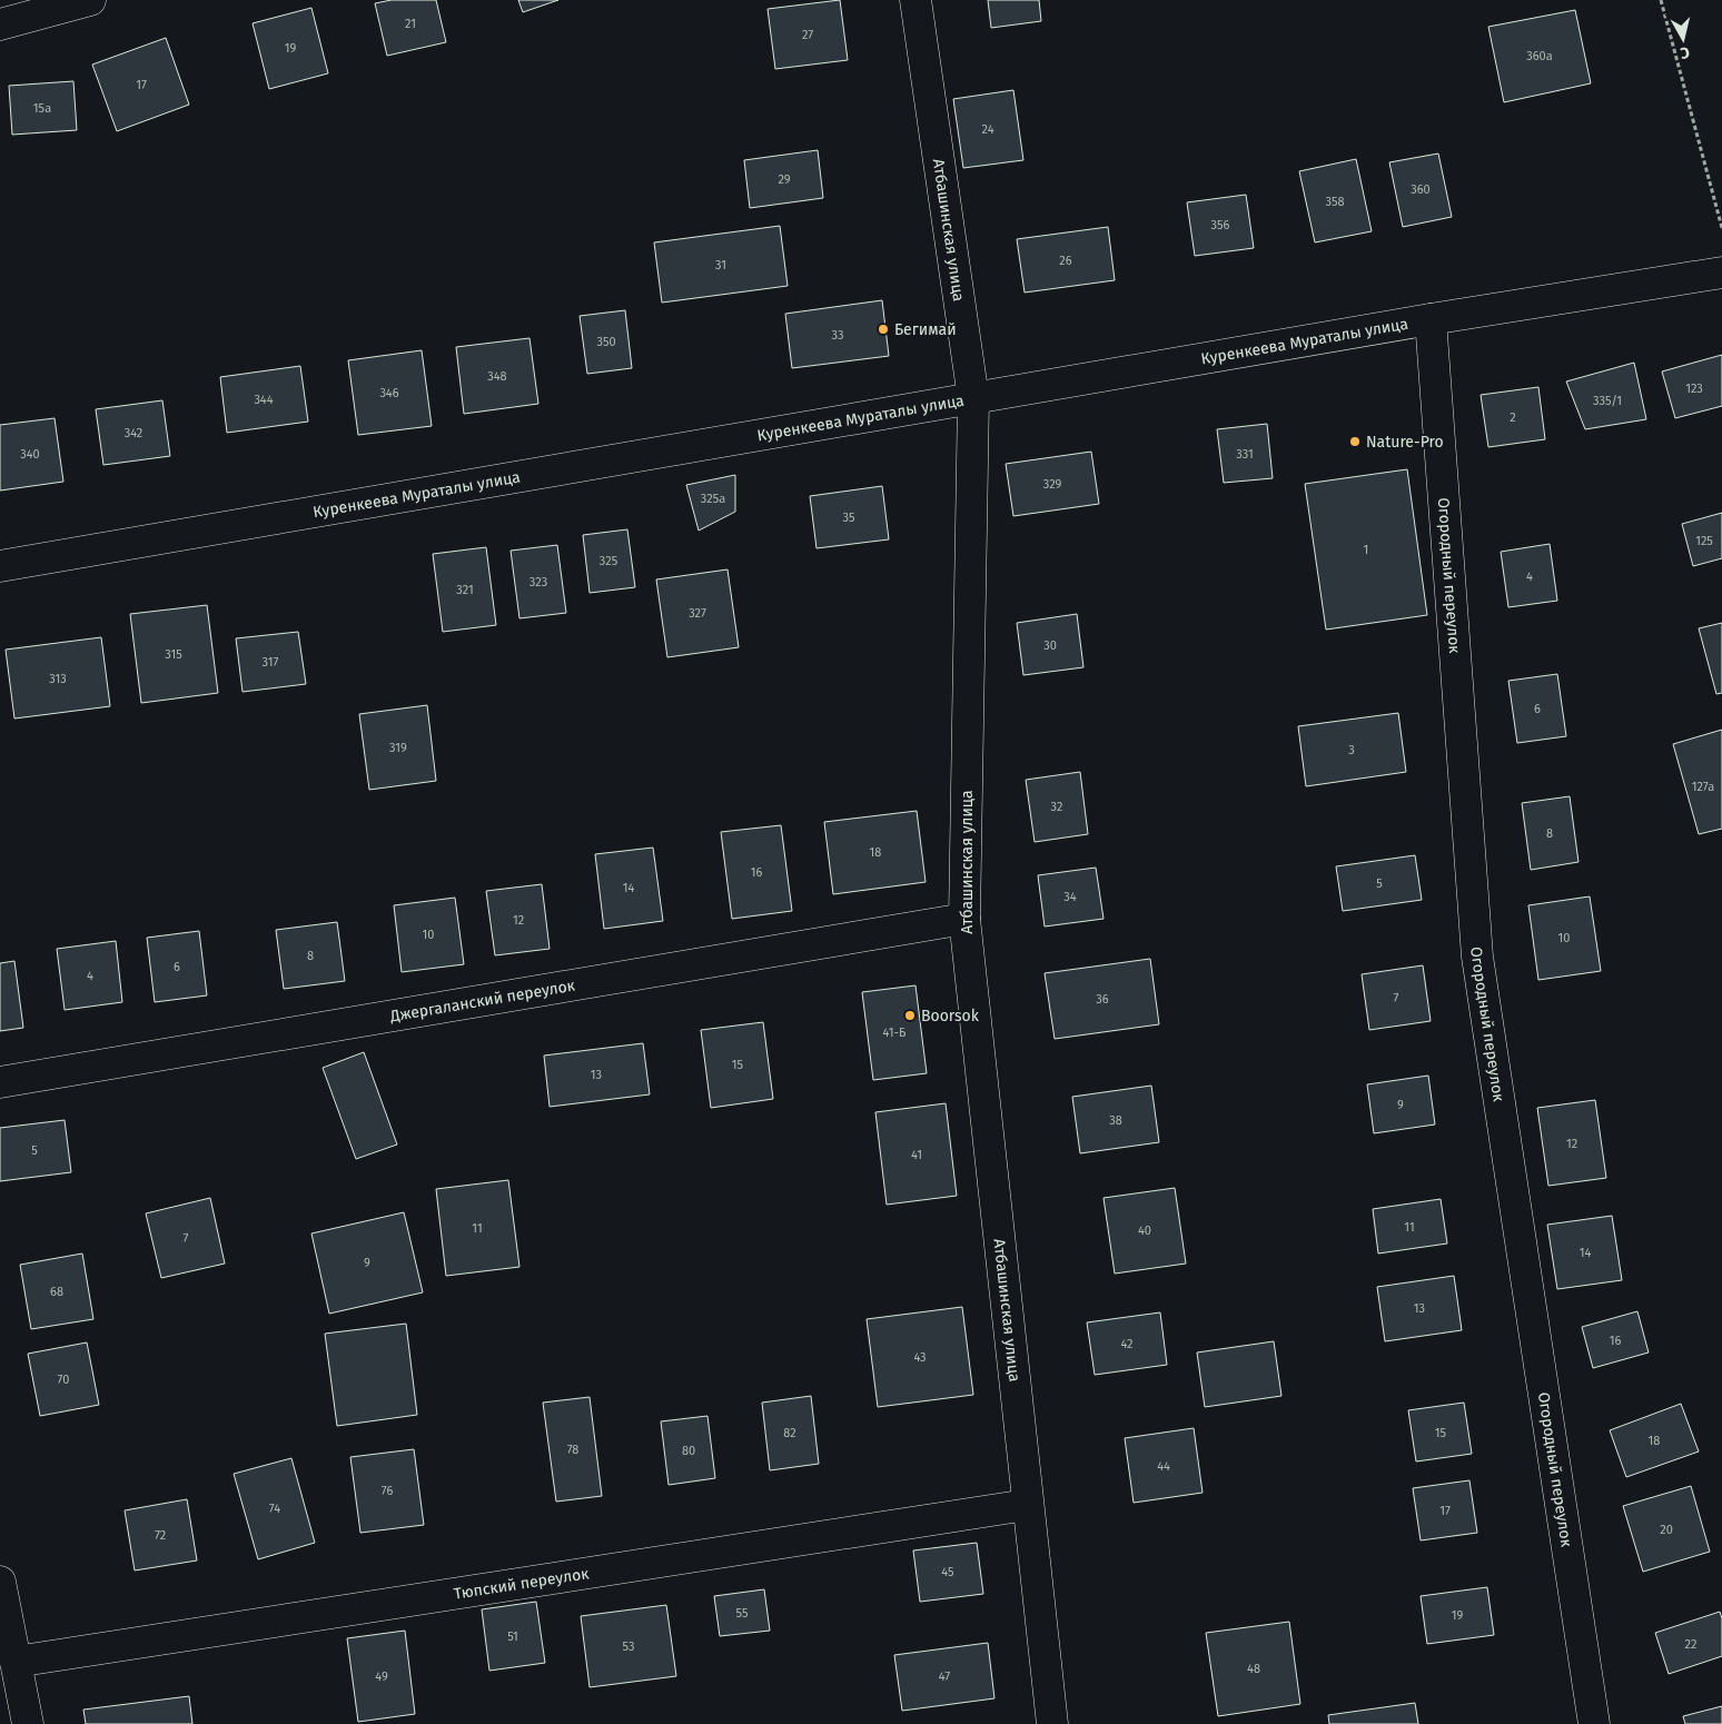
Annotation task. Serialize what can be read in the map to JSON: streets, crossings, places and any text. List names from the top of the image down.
{
  "streets": {
    "street": [
      "Атбашинская улица",
      "Куренкеева Мураталы улица",
      "Огородный переулок",
      "Джергаланский переулок",
      "Тюпский переулок"
    ]
  },
  "crossings": [
    ["Атбашинская улица", "Куренкеева Мураталы улица"],
    ["Атбашинская улица", "Джергаланский переулок"],
    ["Атбашинская улица", "Тюпский переулок"],
    ["Куренкеева Мураталы улица", "Огородный переулок"]
  ],
  "places": ["Бегимай", "Nature-Pro", "Boorsok"],
  "house_numbers": [
    "21",
    "27",
    "19",
    "360a",
    "17",
    "15a",
    "24",
    "29",
    "360",
    "358",
    "356",
    "26",
    "31",
    "33",
    "350",
    "348",
    "123",
    "346",
    "344",
    "335/1",
    "2",
    "342",
    "340",
    "331",
    "329",
    "325а",
    "35",
    "125",
    "1",
    "325",
    "4",
    "323",
    "321",
    "327",
    "30",
    "315",
    "317",
    "313",
    "6",
    "319",
    "3",
    "127a",
    "32",
    "8",
    "18",
    "16",
    "5",
    "14",
    "34",
    "12",
    "10",
    "10",
    "8",
    "6",
    "4",
    "7",
    "36",
    "41-Б",
    "15",
    "13",
    "9",
    "38",
    "12",
    "5",
    "41",
    "11",
    "11",
    "40",
    "7",
    "14",
    "9",
    "68",
    "13",
    "16",
    "42",
    "43",
    "70",
    "82",
    "15",
    "18",
    "78",
    "80",
    "44",
    "76",
    "74",
    "17",
    "20",
    "72",
    "45",
    "55",
    "19",
    "51",
    "22",
    "53",
    "48",
    "49",
    "47"
  ],
  "north": "bottom"
}
